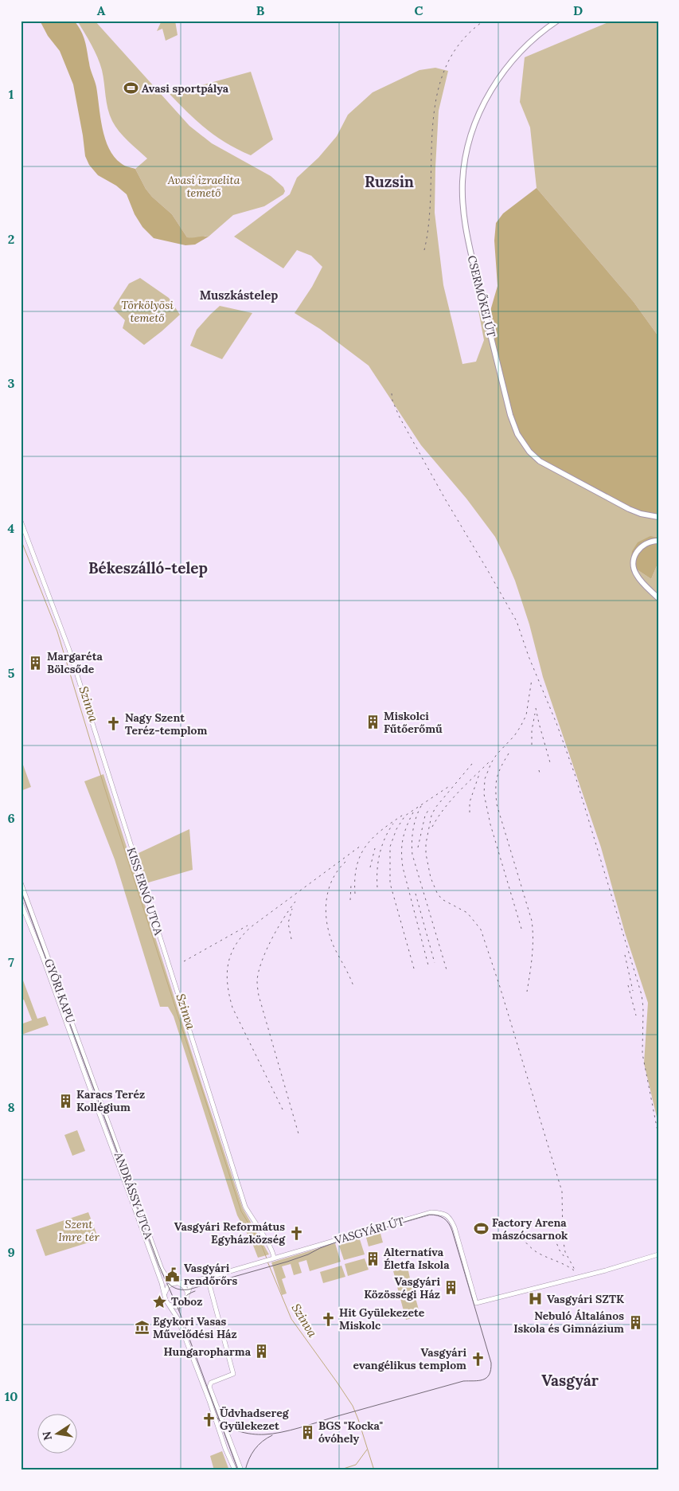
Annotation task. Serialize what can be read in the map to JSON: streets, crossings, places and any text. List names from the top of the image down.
{
  "streets": {
    "main road": ["CSERMŐKEI ÚT"],
    "street": [
      "KISS ERNŐ UTCA",
      "GYŐRI KAPU",
      "ANDRÁSSY UTCA",
      "VASGYÁRI ÚT"
    ]
  },
  "crossings": [
    ["KISS ERNŐ UTCA", "VASGYÁRI ÚT"],
    ["GYŐRI KAPU", "ANDRÁSSY UTCA"],
    ["ANDRÁSSY UTCA", "VASGYÁRI ÚT"]
  ],
  "districts": [
    "Ruzsin",
    "Muszkástelep",
    "Békeszálló-telep",
    "Vasgyár"
  ],
  "water": ["Szinva"],
  "parks": ["Avasi izraelita temető", "Törkölyösi temető", "Szent Imre tér"],
  "places": {
    "sports": ["Avasi sportpálya", "Factory Arena mászócsarnok"],
    "building": [
      "Margaréta Bölcsőde",
      "Miskolci Fűtőerőmű",
      "Karacs Teréz Kollégium",
      "Alternatíva Életfa Iskola",
      "Vasgyári Közösségi Ház",
      "Nebuló Általános Iskola és Gimnázium",
      "Hungaropharma",
      "BGS \"Kocka\" óvóhely"
    ],
    "church": [
      "Nagy Szent Teréz-templom",
      "Vasgyári Református Egyházközség",
      "Hit Gyülekezete Miskolc",
      "Vasgyári evangélikus templom",
      "Üdvhadsereg Gyülekezet"
    ],
    "public building": ["Vasgyári rendőrőrs"],
    "hospital": ["Vasgyári SZTK"],
    "place": ["Toboz"],
    "museum": ["Egykori Vasas Művelődési Ház"]
  },
  "north": "left",
  "grid": {
    "columns": [
      "A",
      "B",
      "C",
      "D"
    ],
    "rows": [
      "1",
      "2",
      "3",
      "4",
      "5",
      "6",
      "7",
      "8",
      "9",
      "10"
    ]
  }
}
